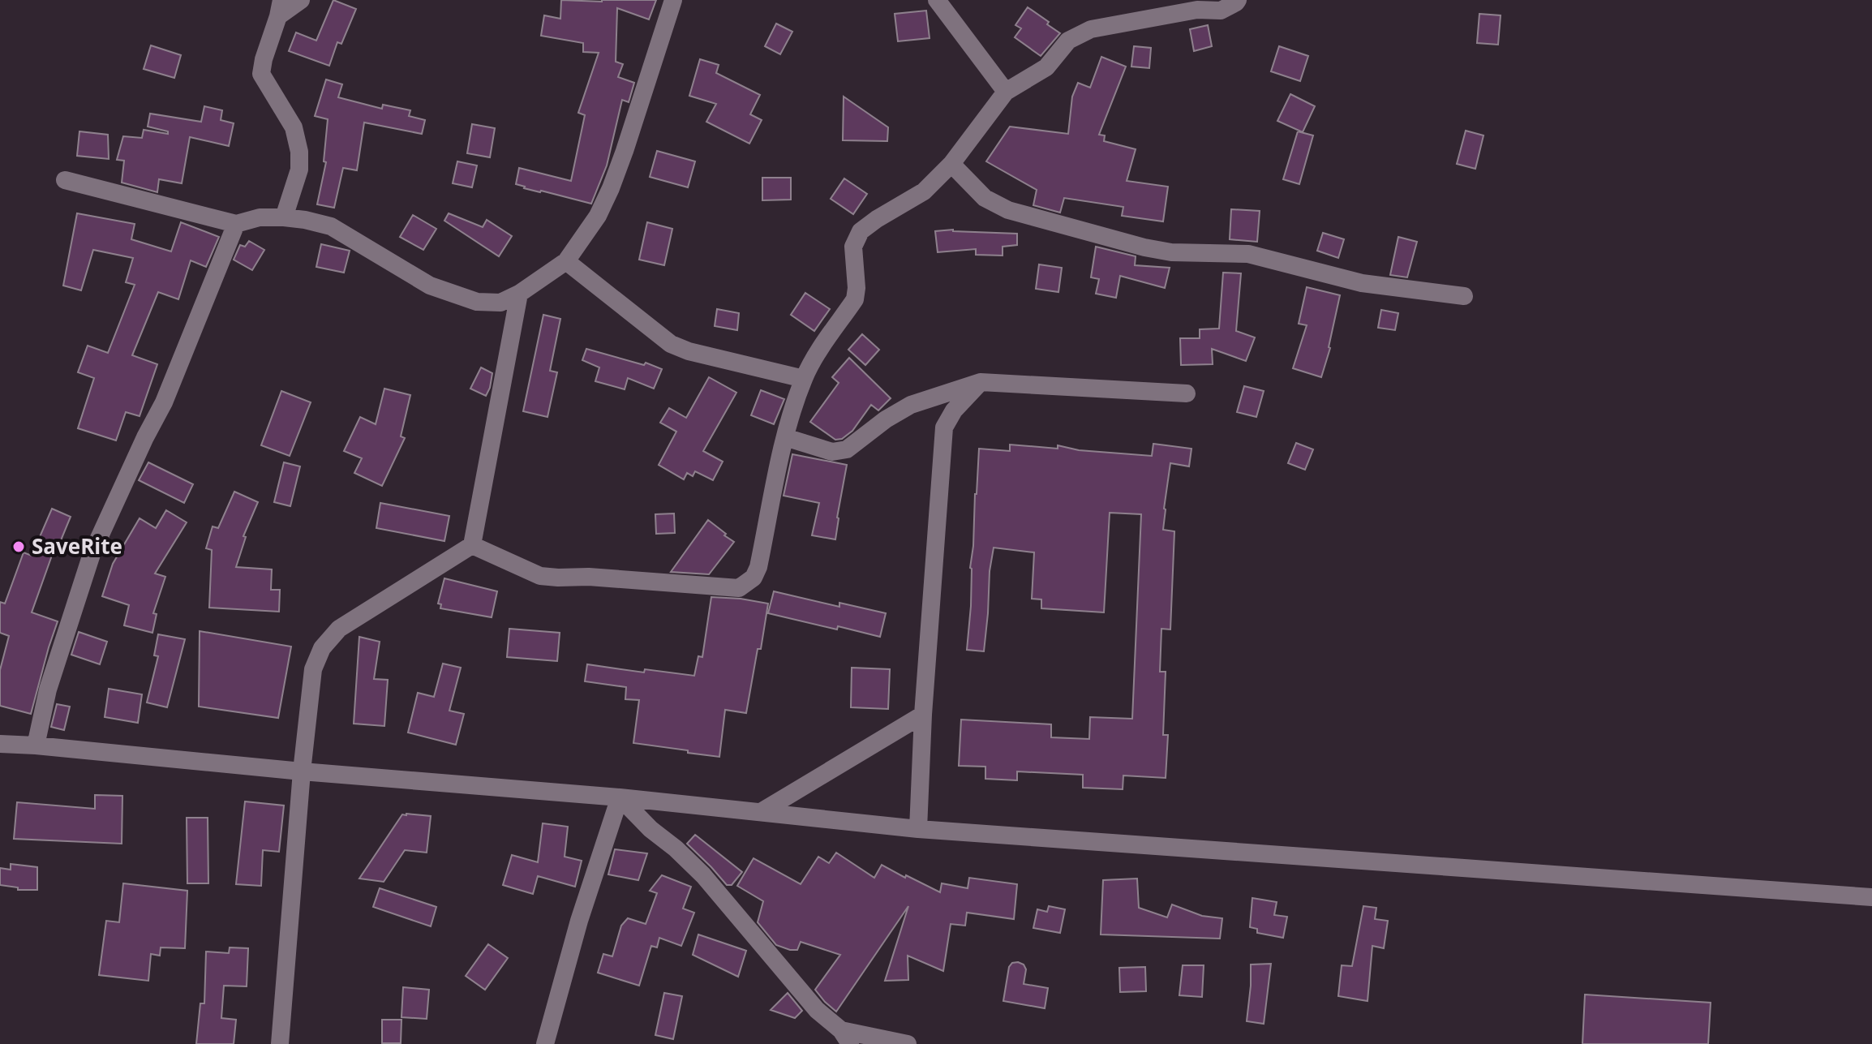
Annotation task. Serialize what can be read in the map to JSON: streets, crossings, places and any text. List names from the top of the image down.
{
  "places": ["SaveRite"]
}
